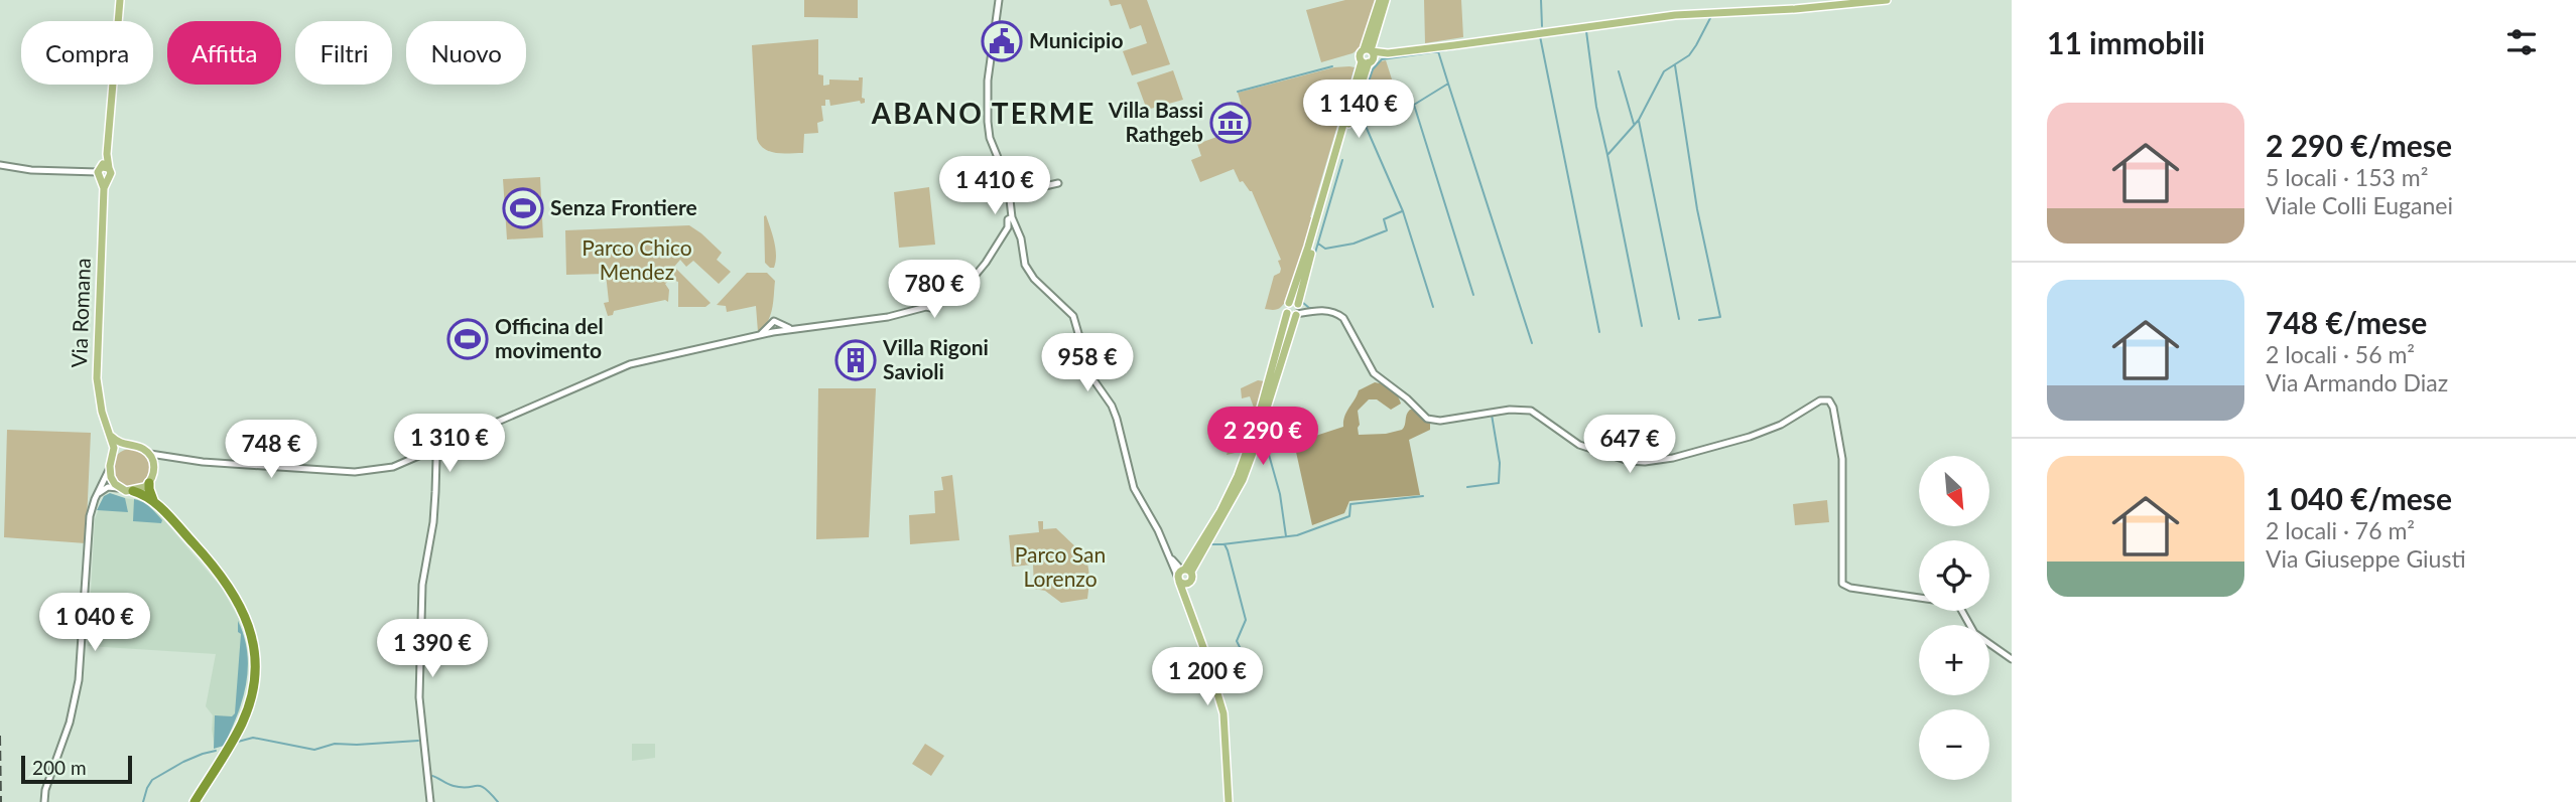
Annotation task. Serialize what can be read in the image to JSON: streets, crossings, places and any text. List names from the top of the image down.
{
  "streets": {
    "main road": ["Via Romana"]
  },
  "districts": ["ABANO TERME"],
  "parks": ["Parco Chico Mendez", "Parco San Lorenzo"],
  "places": {
    "public building": ["Municipio"],
    "museum": ["Villa Bassi Rathgeb"],
    "sports": ["Senza Frontiere", "Officina del movimento"],
    "building": ["Villa Rigoni Savioli"]
  },
  "scale_bar": "200 m",
  "north": "bottom right",
  "page": {
    "heading": "11 immobili",
    "chip": [
      "Compra",
      "Affitta",
      "Filtri",
      "Nuovo"
    ],
    "price": [
      "1 140 €",
      "1 410 €",
      "780 €",
      "958 €",
      "2 290 €",
      "1 310 €",
      "647 €",
      "748 €",
      "1 040 €",
      "1 390 €",
      "1 200 €"
    ],
    "list": [
      {
        "name": "2 290 €/mese",
        "note": "5 locali · 153 m² · Viale Colli Euganei"
      },
      {
        "name": "748 €/mese",
        "note": "2 locali · 56 m² · Via Armando Diaz"
      },
      {
        "name": "1 040 €/mese",
        "note": "2 locali · 76 m² · Via Giuseppe Giusti"
      }
    ],
    "map_buttons": ["+", "−"],
    "scale": "200 m"
  }
}
